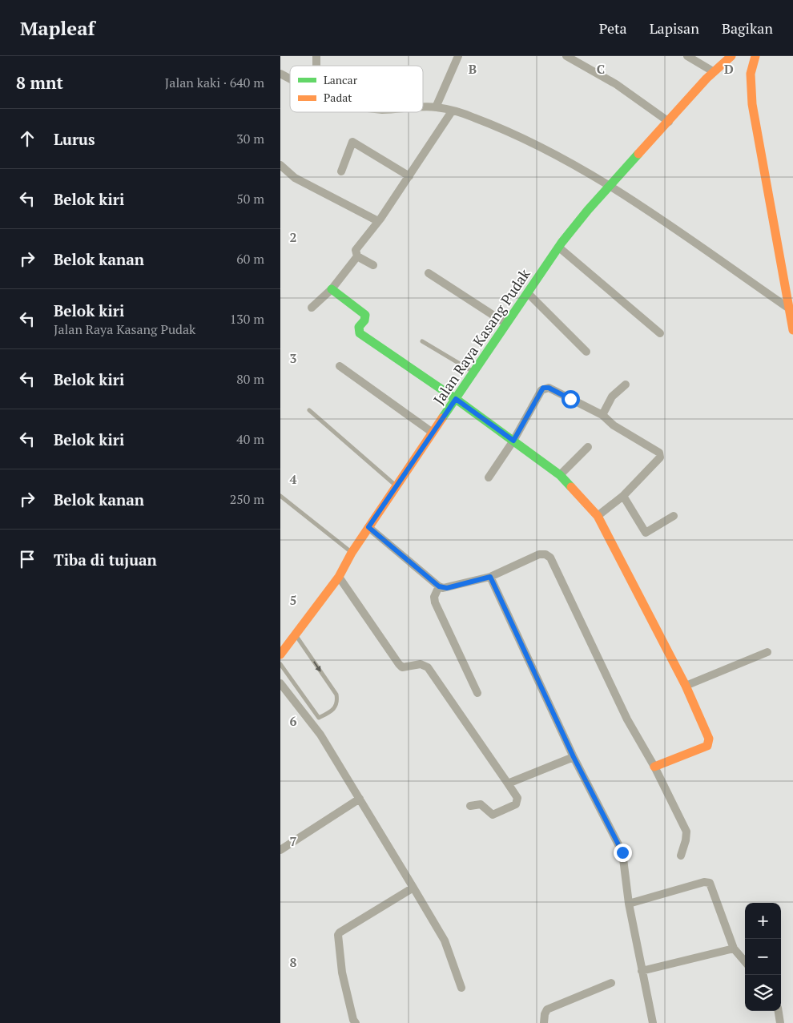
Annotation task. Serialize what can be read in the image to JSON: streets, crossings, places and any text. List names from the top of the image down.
{
  "streets": {
    "main road": ["Jalan Raya Kasang Pudak"]
  },
  "legend": ["Lancar", "Padat"],
  "page": {
    "header": "Mapleaf",
    "nav": ["Peta", "Lapisan", "Bagikan"],
    "heading": ["8 mnt", "Jalan kaki · 640 m"],
    "list": [
      ["Lurus", "30 m"],
      ["Belok kiri", "50 m"],
      ["Belok kanan", "60 m"],
      ["Belok kiri", "Jalan Raya Kasang Pudak", "130 m"],
      ["Belok kiri", "80 m"],
      ["Belok kiri", "40 m"],
      ["Belok kanan", "250 m"],
      "Tiba di tujuan"
    ],
    "map_buttons": ["+", "−"]
  },
  "grid": {
    "columns": ["B", "C", "D"],
    "rows": [
      "2",
      "3",
      "4",
      "5",
      "6",
      "7",
      "8"
    ]
  }
}
